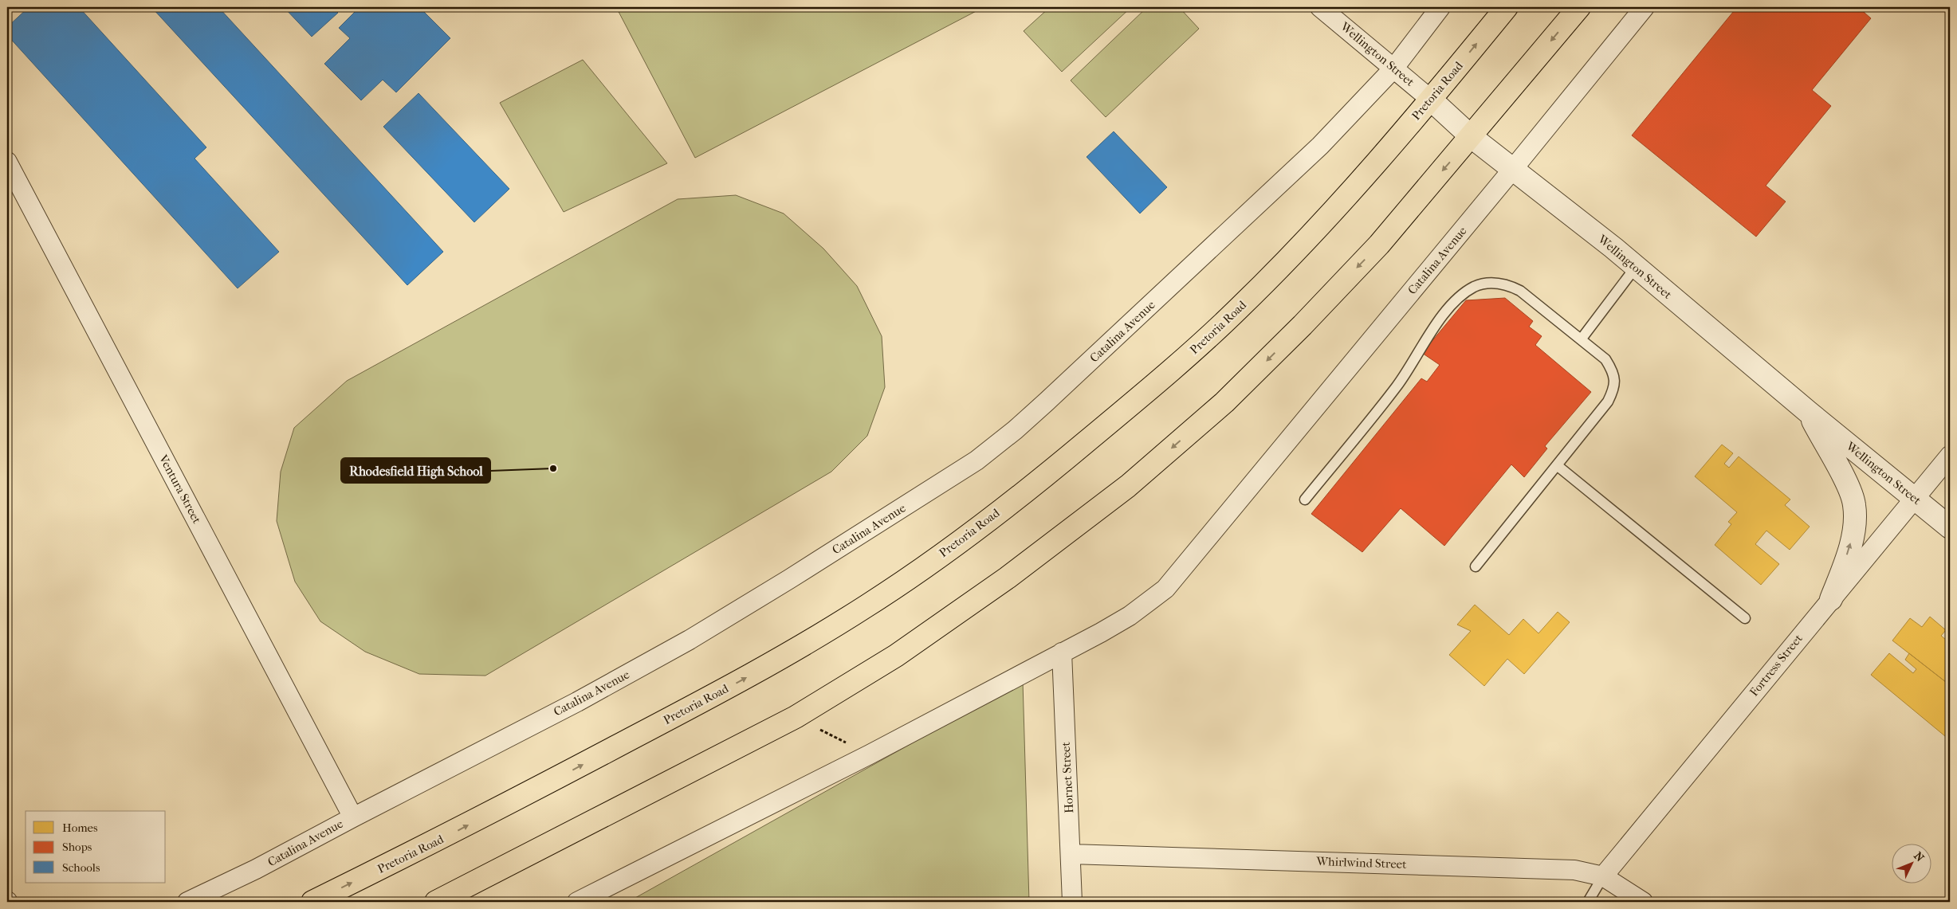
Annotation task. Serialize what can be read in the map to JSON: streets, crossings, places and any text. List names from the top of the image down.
{
  "streets": {
    "main road": ["Pretoria Road"],
    "street": [
      "Wellington Street",
      "Catalina Avenue",
      "Ventura Street",
      "Fortress Street",
      "Hornet Street",
      "Whirlwind Street"
    ]
  },
  "crossings": [
    ["Wellington Street", "Pretoria Road"],
    ["Wellington Street", "Catalina Avenue"],
    ["Wellington Street", "Fortress Street"],
    ["Catalina Avenue", "Ventura Street"],
    ["Catalina Avenue", "Hornet Street"],
    ["Fortress Street", "Whirlwind Street"],
    ["Hornet Street", "Whirlwind Street"]
  ],
  "places": ["Rhodesfield High School"],
  "legend": ["Homes", "Shops", "Schools"],
  "north": "top right"
}
